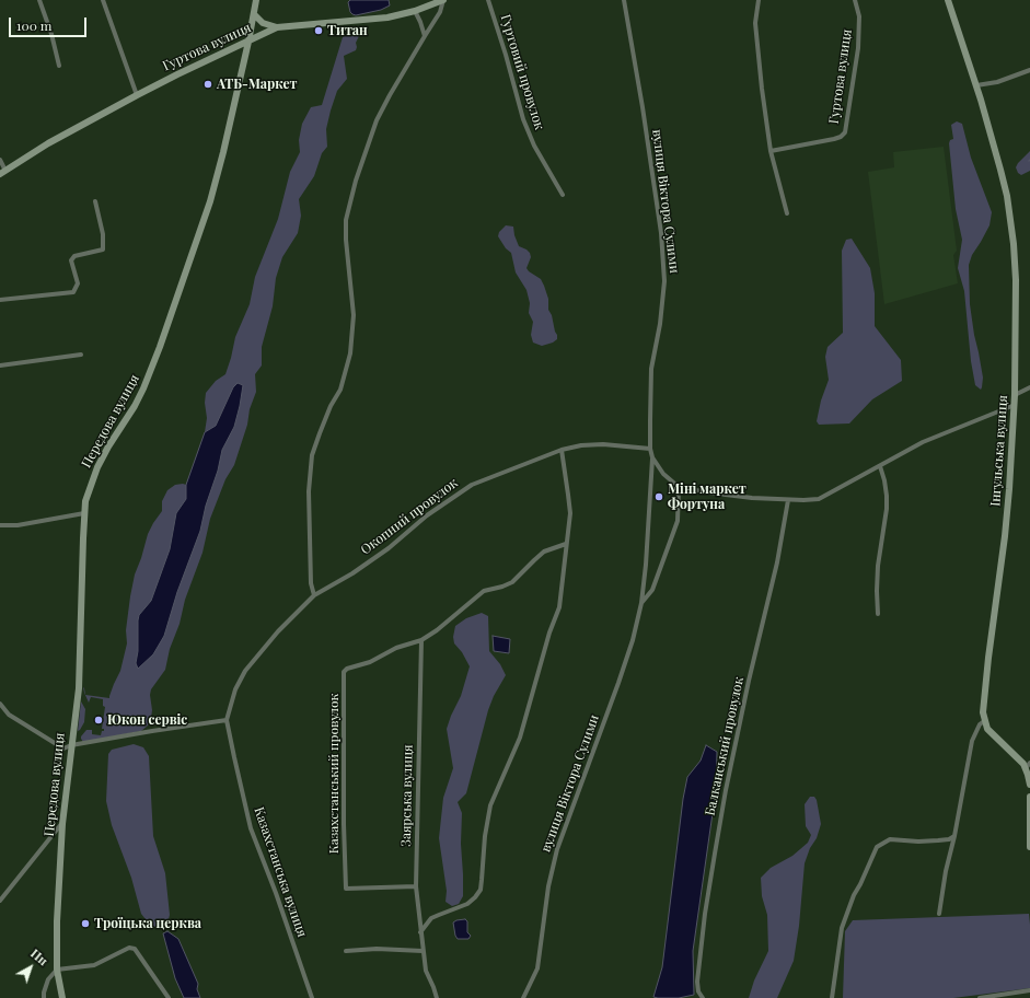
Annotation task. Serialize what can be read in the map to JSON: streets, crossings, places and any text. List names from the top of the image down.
{
  "streets": {
    "street": [
      "Гуртова вулиця",
      "Гуртовий провулок",
      "вулиця Віктора Сулими",
      "Передова вулиця",
      "Інгульська вулиця",
      "Окопний провулок",
      "Балканський провулок",
      "Казахстанський провулок",
      "Заярська вулиця",
      "Казахстанська вулиця"
    ]
  },
  "crossings": [
    ["Гуртова вулиця", "Передова вулиця"],
    ["вулиця Віктора Сулими", "Окопний провулок"],
    ["Окопний провулок", "Казахстанська вулиця"],
    ["Казахстанський провулок", "Заярська вулиця"]
  ],
  "places": [
    "Титан",
    "АТБ-Маркет",
    "Міні маркет Фортуна",
    "Юкон сервіс",
    "Троїцька церква"
  ],
  "scale_bar": "100 m",
  "north": "top right"
}
